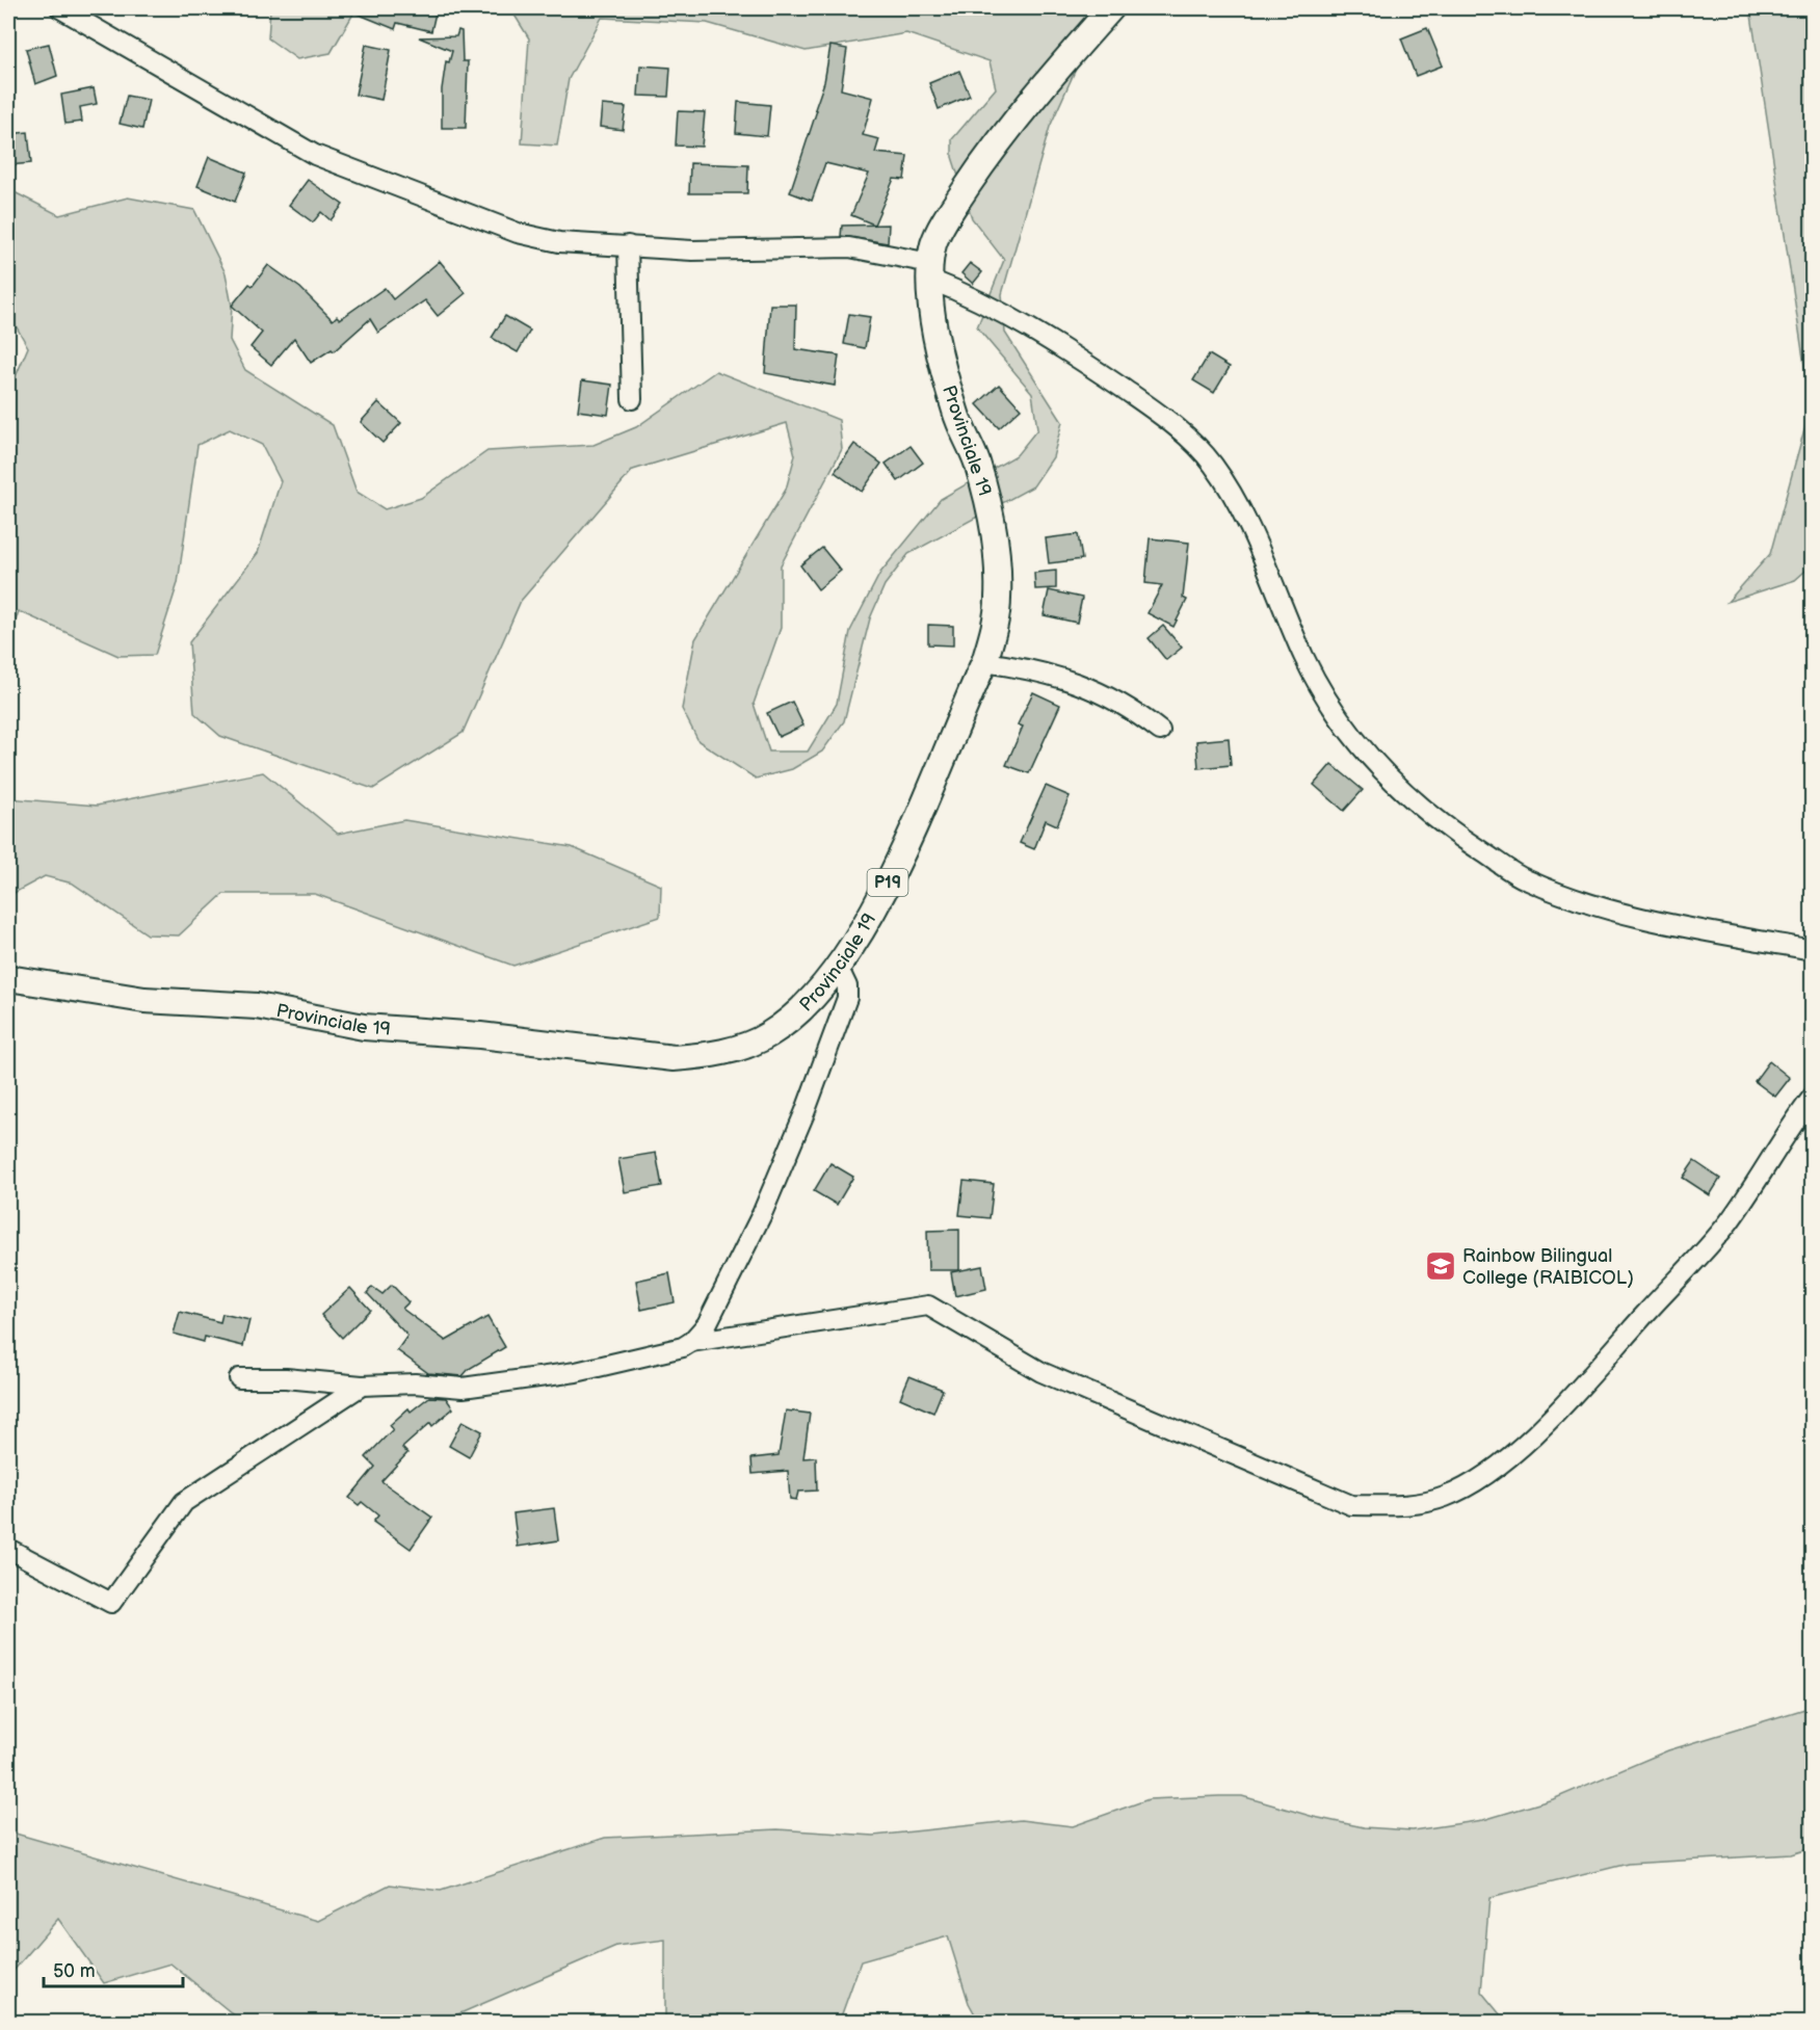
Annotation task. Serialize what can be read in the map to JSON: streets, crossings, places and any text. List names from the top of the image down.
{
  "streets": {
    "main road": ["Provinciale 19", "P19"]
  },
  "places": {
    "school or university": ["Rainbow Bilingual College (RAIBICOL)"]
  },
  "scale_bar": "50 m"
}
